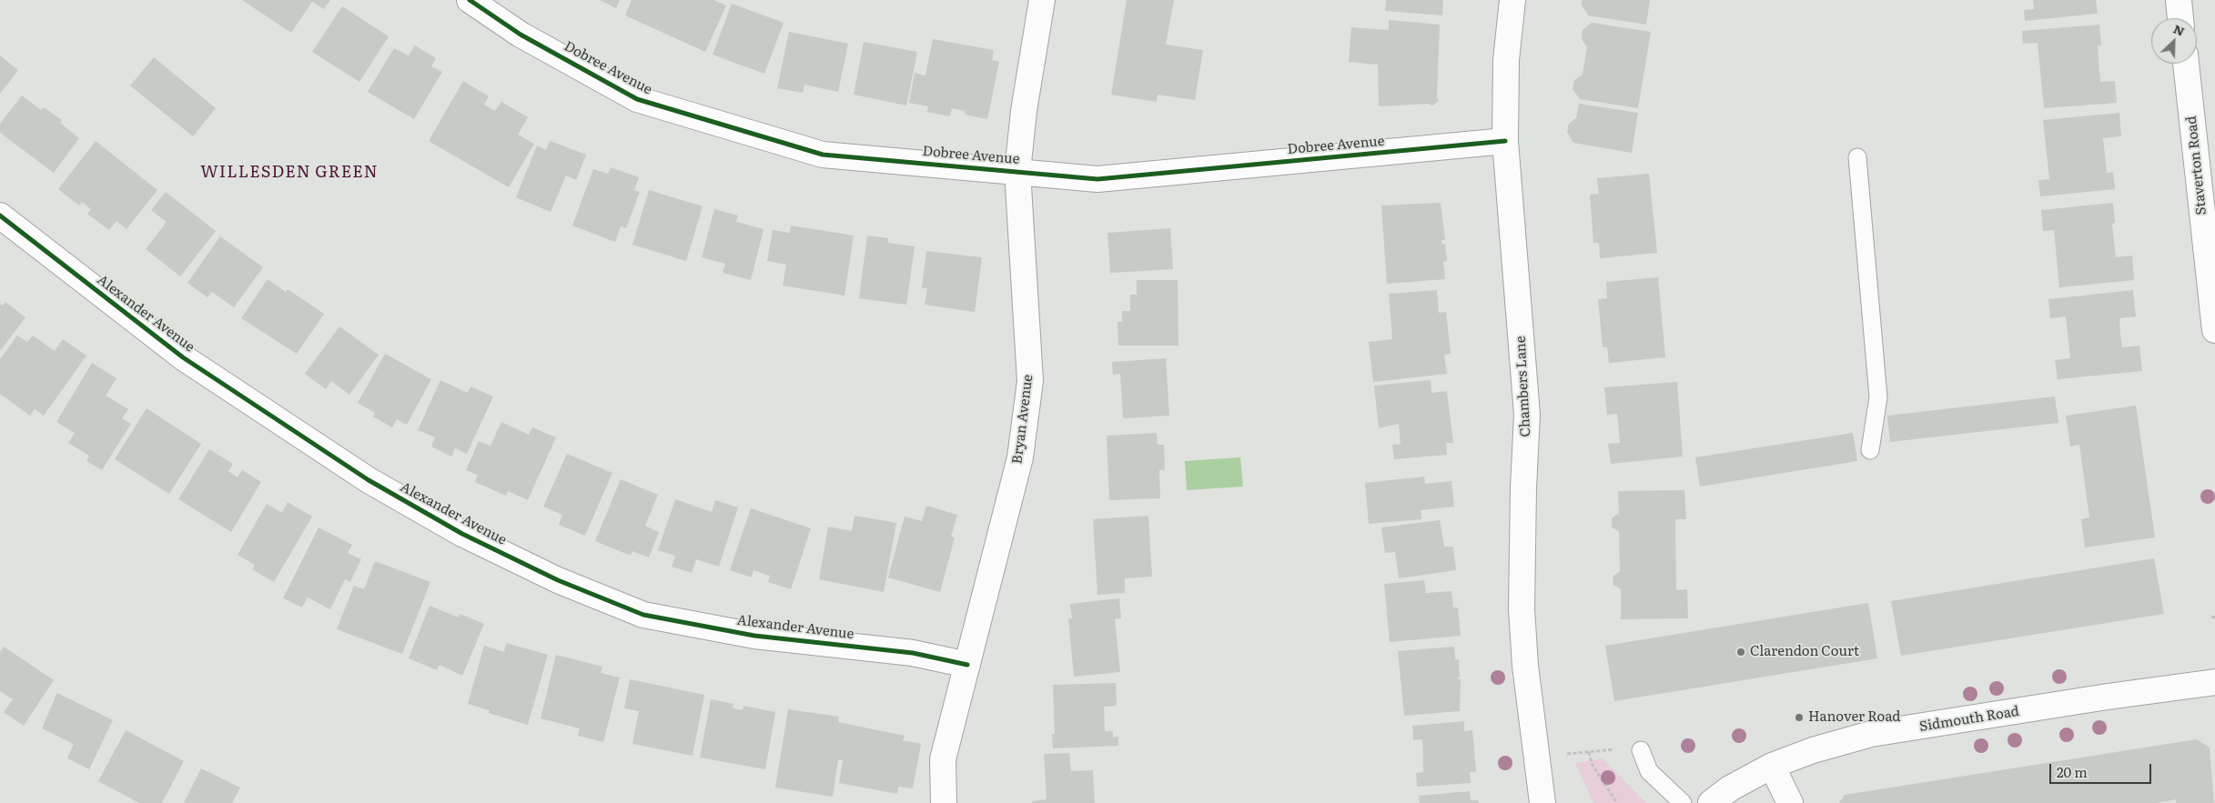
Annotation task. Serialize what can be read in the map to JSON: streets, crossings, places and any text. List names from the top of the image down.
{
  "streets": {
    "street": [
      "Dobree Avenue",
      "Staverton Road",
      "Alexander Avenue",
      "Chambers Lane",
      "Bryan Avenue",
      "Sidmouth Road"
    ]
  },
  "crossings": [
    ["Dobree Avenue", "Chambers Lane"],
    ["Dobree Avenue", "Bryan Avenue"],
    ["Alexander Avenue", "Bryan Avenue"]
  ],
  "districts": ["WILLESDEN GREEN"],
  "places": ["Clarendon Court", "Hanover Road"],
  "scale_bar": "20 m",
  "north": "top right"
}
